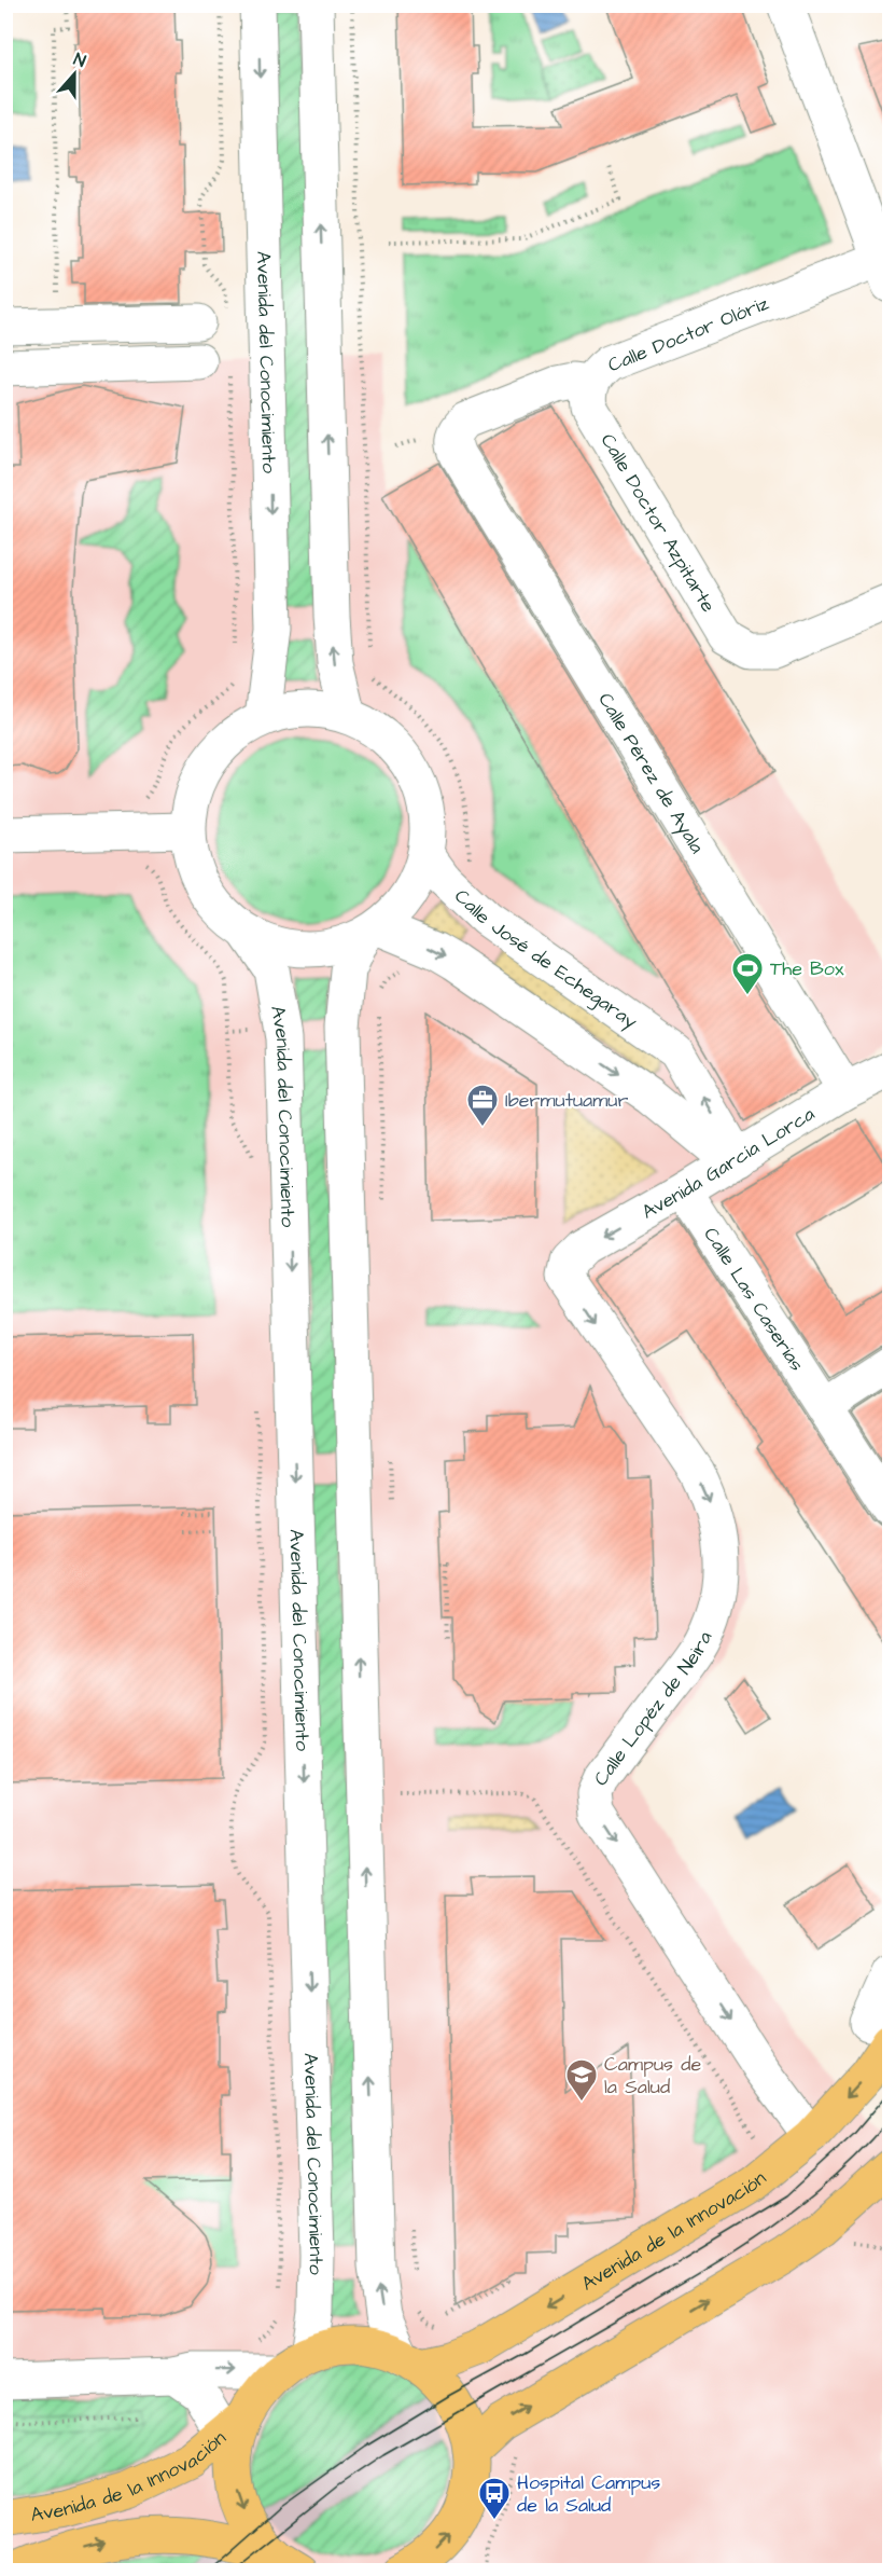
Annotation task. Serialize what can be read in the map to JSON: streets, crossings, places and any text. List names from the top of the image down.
{
  "streets": {
    "main road": ["Avenida de la Innovación"],
    "street": [
      "Calle Doctor Olóriz",
      "Avenida del Conocimiento",
      "Calle Doctor Azpitarte",
      "Calle Pérez de Ayala",
      "Calle José de Echegaray",
      "Avenida García Lorca",
      "Calle Las Caserías",
      "Calle Lopéz de Neira"
    ]
  },
  "crossings": [
    ["Calle Doctor Olóriz", "Calle Doctor Azpitarte"],
    ["Calle Doctor Olóriz", "Calle Pérez de Ayala"],
    ["Calle Pérez de Ayala", "Avenida García Lorca"],
    ["Calle José de Echegaray", "Avenida García Lorca"],
    ["Avenida García Lorca", "Calle Las Caserías"],
    ["Avenida García Lorca", "Calle Lopéz de Neira"],
    ["Calle Lopéz de Neira", "Avenida de la Innovación"]
  ],
  "one_way": ["Avenida García Lorca"],
  "places": {
    "sports": ["The Box"],
    "office": ["Ibermutuamur"],
    "school or university": ["Campus de la Salud"],
    "bus stop": ["Hospital Campus de la Salud"]
  },
  "north": "top"
}
